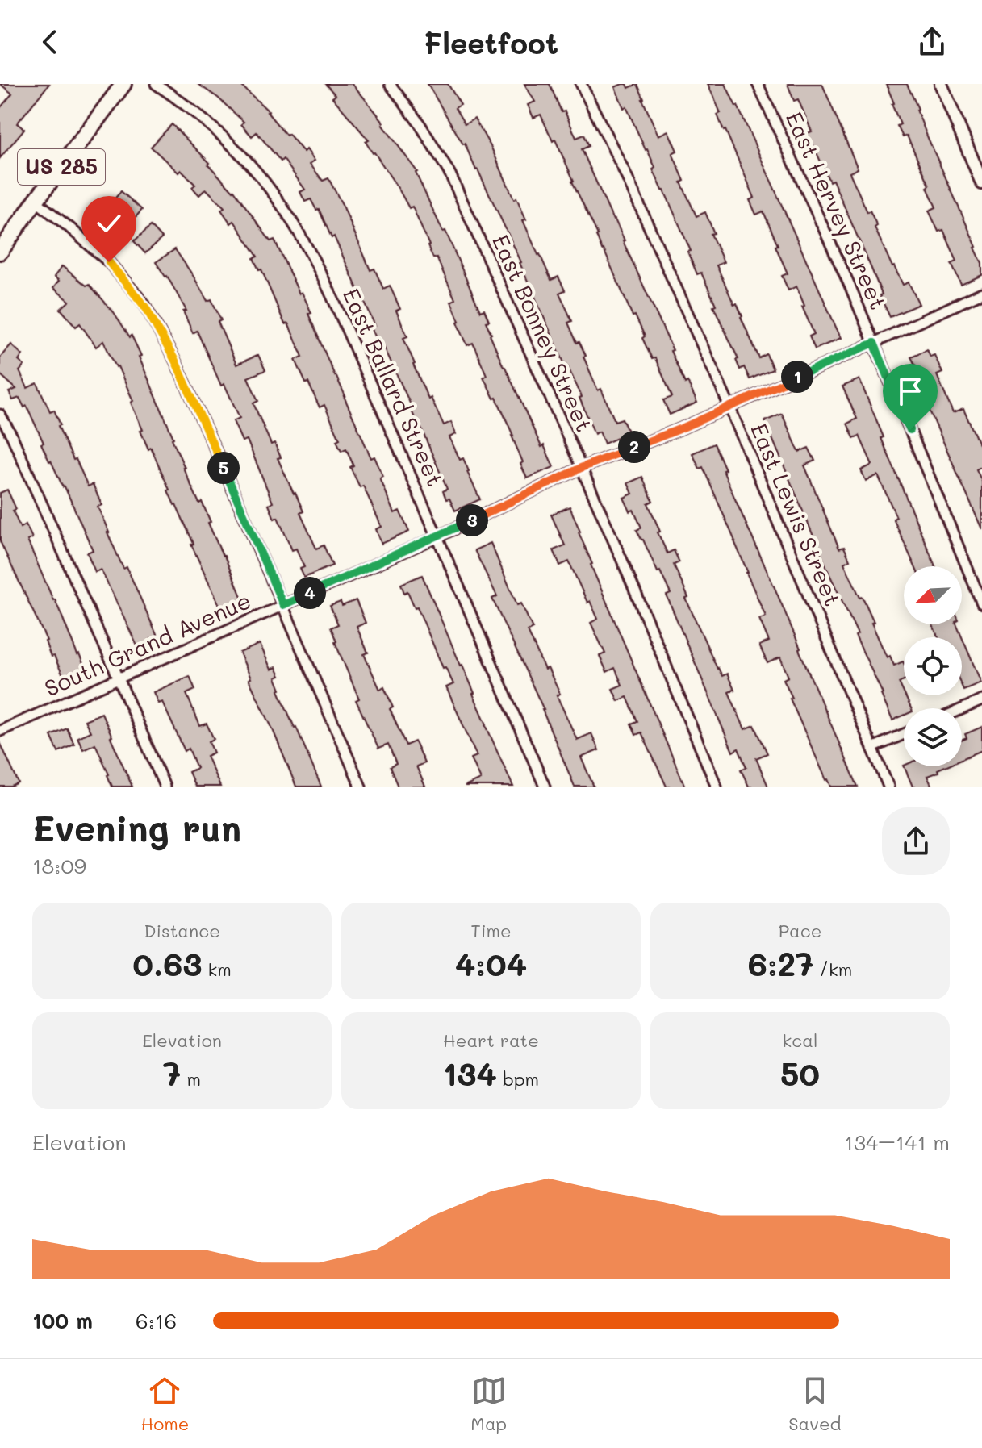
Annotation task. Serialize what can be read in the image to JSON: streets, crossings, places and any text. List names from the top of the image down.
{
  "streets": {
    "main road": ["US 285"],
    "street": [
      "East Hervey Street",
      "East Bonney Street",
      "East Ballard Street",
      "East Lewis Street",
      "South Grand Avenue"
    ]
  },
  "crossings": [
    ["East Hervey Street", "South Grand Avenue"],
    ["East Bonney Street", "South Grand Avenue"],
    ["East Ballard Street", "South Grand Avenue"],
    ["East Lewis Street", "South Grand Avenue"]
  ],
  "north": "bottom left",
  "page": {
    "header": "Fleetfoot",
    "pins": [
      "1",
      "2",
      "5",
      "3",
      "4"
    ],
    "heading": ["Evening run", "18:09"],
    "stats": [
      ["Distance", "0.63 km"],
      ["Time", "4:04"],
      ["Pace", "6:27 /km"],
      ["Elevation", "7 m"],
      ["Heart rate", "134 bpm"],
      ["kcal", "50"]
    ],
    "chart": ["Elevation", "134–141 m"],
    "list": [
      {
        "name": "100 m",
        "note": "6:16"
      }
    ],
    "tabs": ["Home", "Map", "Saved"]
  }
}
